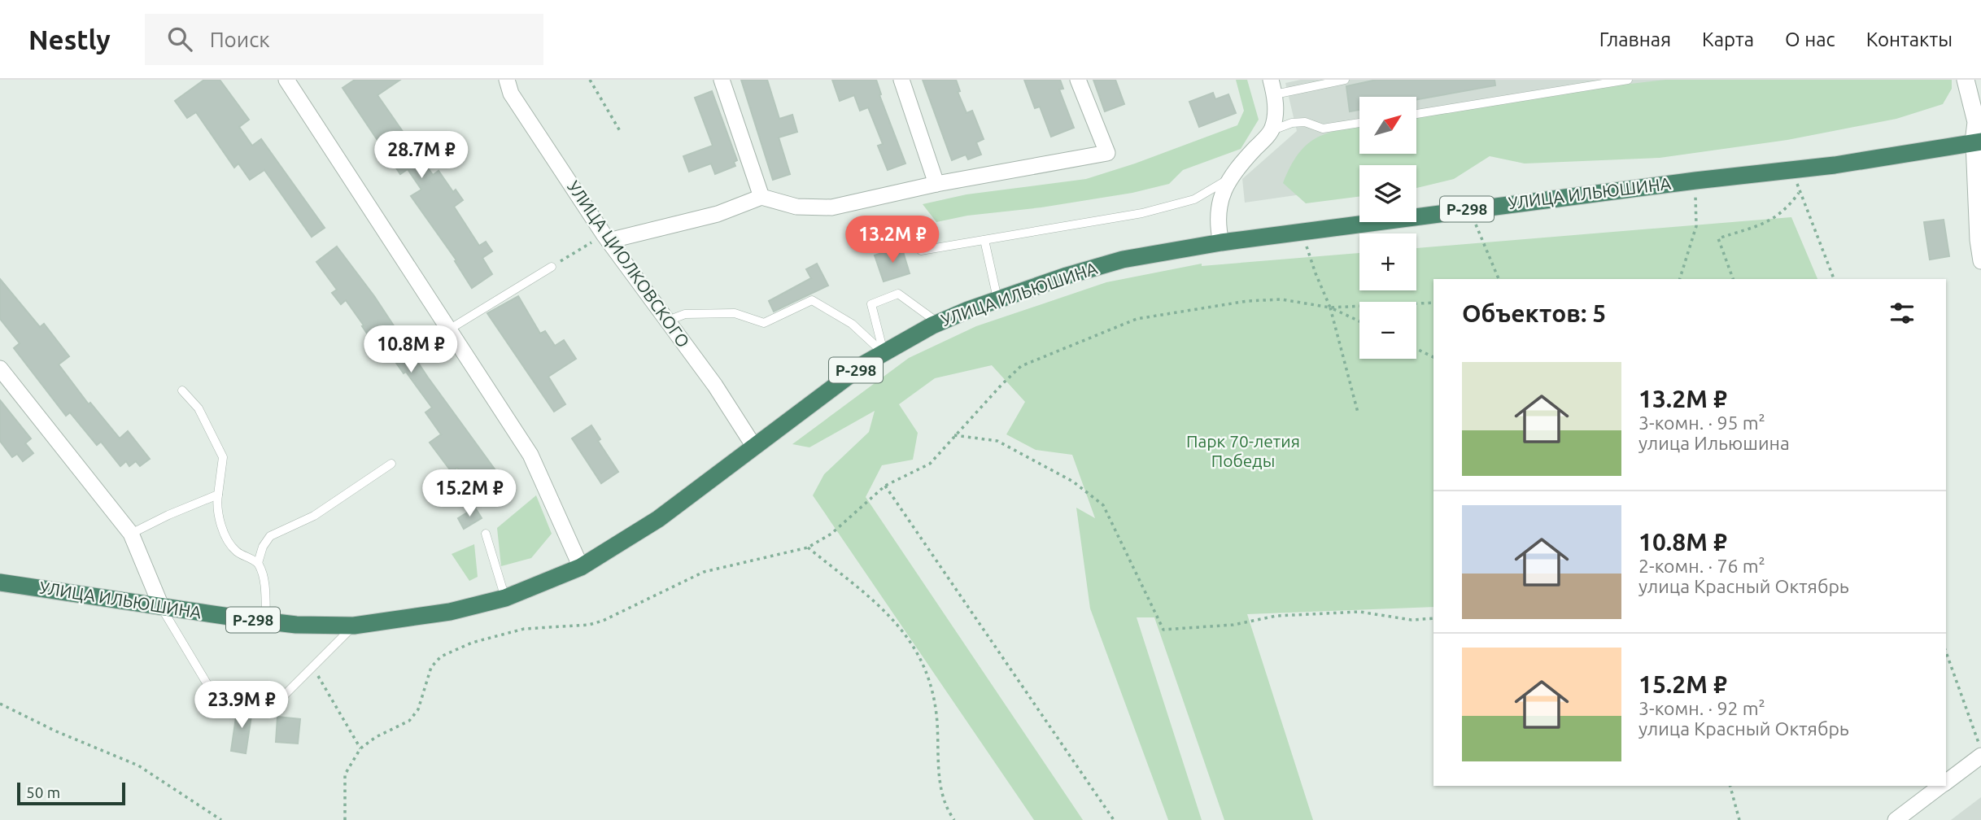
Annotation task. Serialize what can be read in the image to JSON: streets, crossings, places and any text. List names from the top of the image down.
{
  "streets": {
    "highway": ["УЛИЦА ИЛЬЮШИНА", "Р-298"],
    "street": ["УЛИЦА ЦИОЛКОВСКОГО"]
  },
  "crossings": [
    ["УЛИЦА ИЛЬЮШИНА", "УЛИЦА ЦИОЛКОВСКОГО"]
  ],
  "parks": ["Парк 70-летия Победы"],
  "scale_bar": "50 m",
  "north": "top right",
  "page": {
    "header": "Nestly",
    "search": "Поиск",
    "nav": [
      "Главная",
      "Карта",
      "О нас",
      "Контакты"
    ],
    "map_buttons": ["+", "−"],
    "price": [
      "28.7M ₽",
      "13.2M ₽",
      "10.8M ₽",
      "15.2M ₽",
      "23.9M ₽"
    ],
    "heading": "Объектов: 5",
    "list": [
      {
        "name": "13.2M ₽",
        "note": "3-комн. · 95 m² · улица Ильюшина"
      },
      {
        "name": "10.8M ₽",
        "note": "2-комн. · 76 m² · улица Красный Октябрь"
      },
      {
        "name": "15.2M ₽",
        "note": "3-комн. · 92 m² · улица Красный Октябрь"
      }
    ],
    "scale": "50 m"
  }
}
